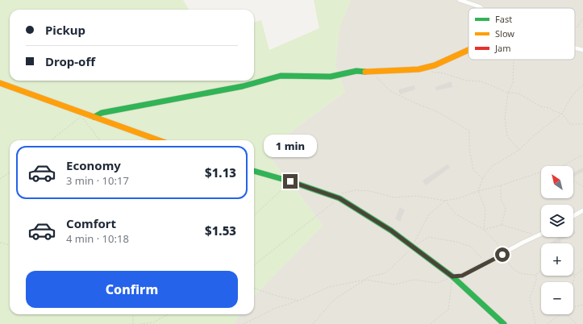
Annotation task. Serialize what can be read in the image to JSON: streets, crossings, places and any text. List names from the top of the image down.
{
  "legend": ["Fast", "Slow", "Jam"],
  "north": "top left",
  "page": {
    "banner": ["Pickup", "Drop-off"],
    "bubble": "1 min",
    "list": [
      {
        "name": "Economy",
        "note": "3 min · 10:17",
        "value": "$1.13"
      },
      {
        "name": "Comfort",
        "note": "4 min · 10:18",
        "value": "$1.53"
      }
    ],
    "map_buttons": ["+", "−"],
    "buttons": "Confirm"
  }
}
